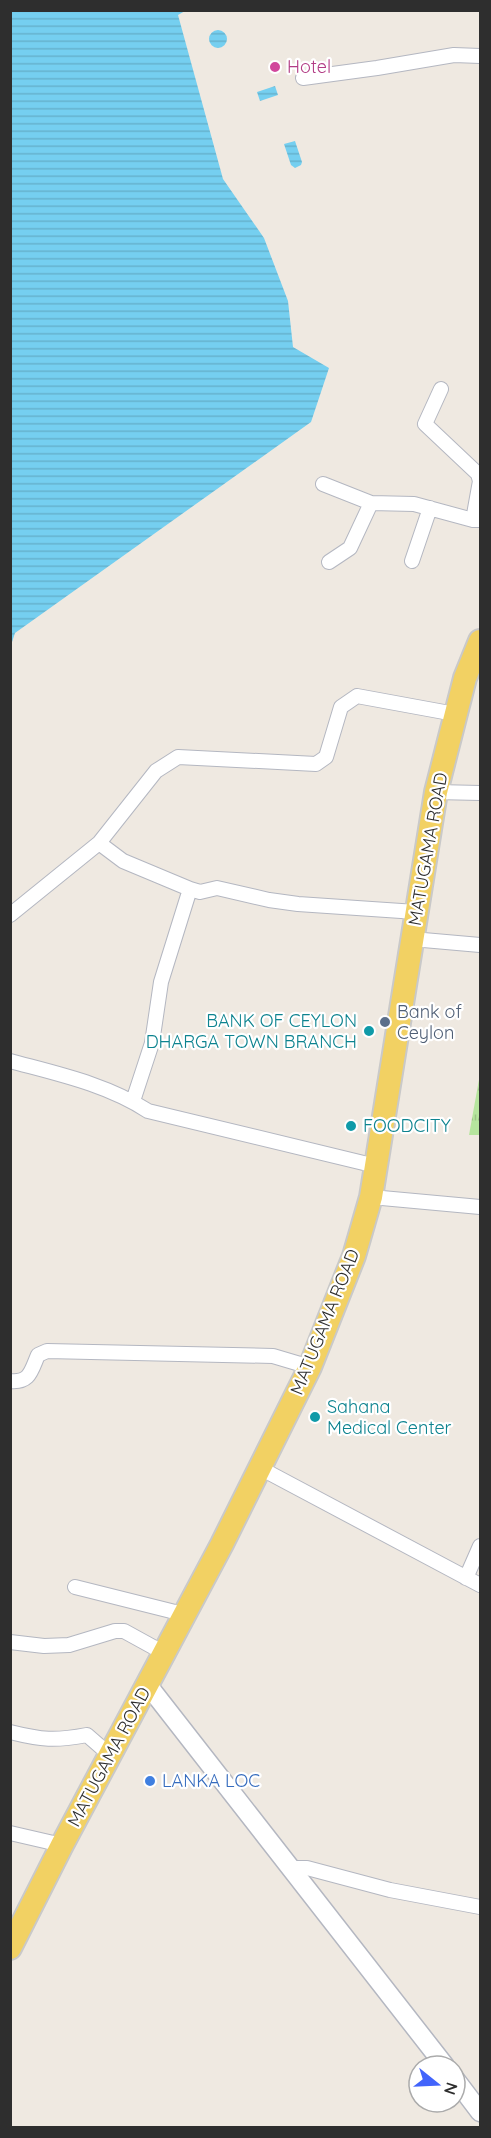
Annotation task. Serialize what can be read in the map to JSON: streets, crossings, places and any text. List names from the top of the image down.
{
  "streets": {
    "main road": ["MATUGAMA ROAD"]
  },
  "places": [
    "Hotel",
    "Bank of Ceylon",
    "BANK OF CEYLON DHARGA TOWN BRANCH",
    "FOODCITY",
    "Sahana Medical Center",
    "LANKA LOC"
  ],
  "north": "right"
}
